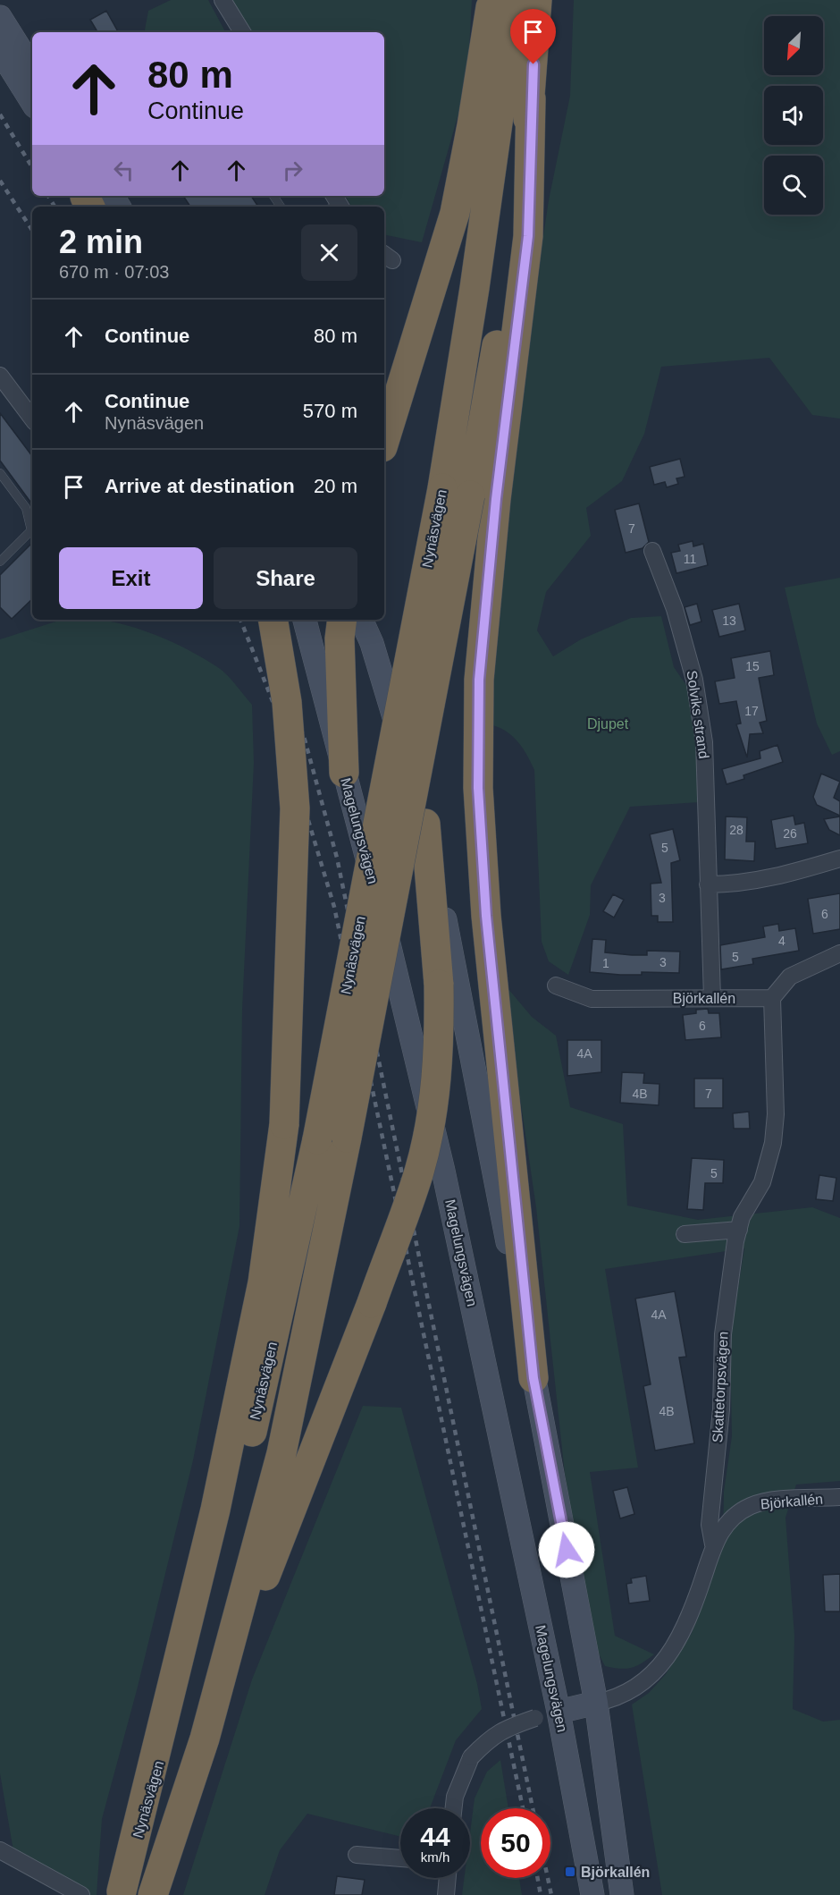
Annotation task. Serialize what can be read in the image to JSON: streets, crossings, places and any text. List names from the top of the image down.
{
  "streets": {
    "highway": ["Nynäsvägen"],
    "main road": ["Magelungsvägen"],
    "street": ["Solviks strand", "Björkallén", "Skattetorpsvägen"]
  },
  "crossings": [
    ["Solviks strand", "Björkallén"],
    ["Björkallén", "Skattetorpsvägen"]
  ],
  "parks": ["Djupet"],
  "places": {
    "transit": ["Björkallén"]
  },
  "house_numbers": [
    "7",
    "11",
    "13",
    "15",
    "17",
    "28",
    "26",
    "5",
    "3",
    "6",
    "4",
    "5",
    "3",
    "1",
    "6",
    "4A",
    "4B",
    "7",
    "5",
    "4A",
    "4B"
  ],
  "north": "bottom left",
  "page": {
    "turn": ["80 m", "Continue"],
    "heading": ["2 min", "670 m · 07:03"],
    "list": [
      {
        "name": "Continue",
        "value": "80 m"
      },
      {
        "name": "Continue",
        "note": "Nynäsvägen",
        "value": "570 m"
      },
      {
        "name": "Arrive at destination",
        "value": "20 m"
      }
    ],
    "buttons": ["Exit", "Share"],
    "speed": "44 km/h",
    "limit": "50"
  }
}
